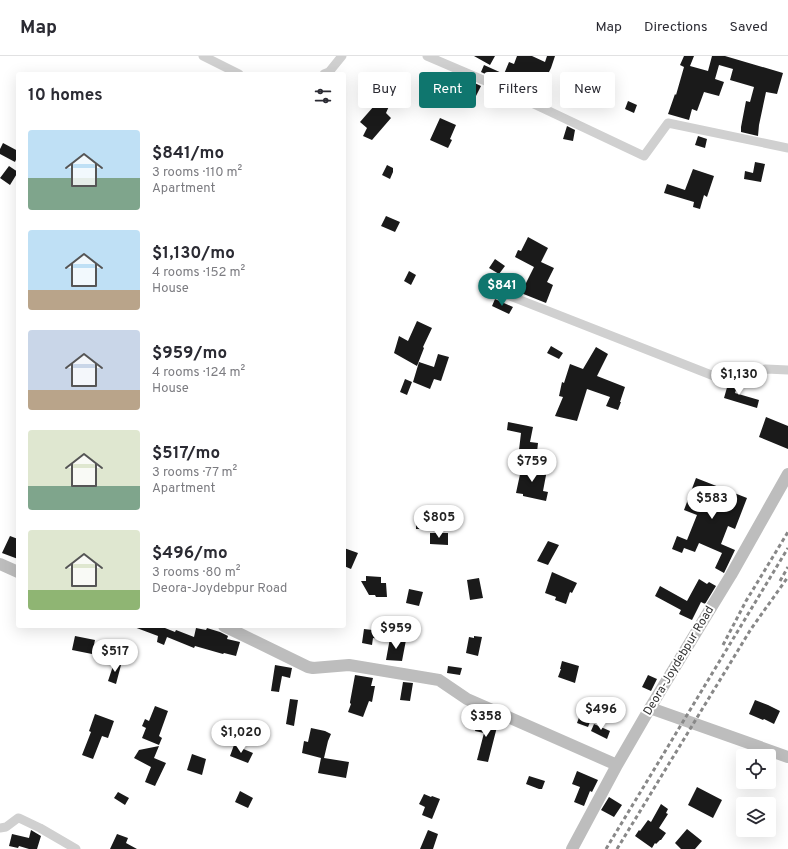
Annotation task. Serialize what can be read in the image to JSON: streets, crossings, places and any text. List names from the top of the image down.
{
  "streets": {
    "street": ["Deora-Joydebpur Road"]
  },
  "page": {
    "header": "Map",
    "nav": ["Map", "Directions", "Saved"],
    "chip": [
      "Buy",
      "Rent",
      "Filters",
      "New"
    ],
    "heading": "10 homes",
    "list": [
      {
        "name": "$841/mo",
        "note": "3 rooms · 110 m² · Apartment"
      },
      {
        "name": "$1,130/mo",
        "note": "4 rooms · 152 m² · House"
      },
      {
        "name": "$959/mo",
        "note": "4 rooms · 124 m² · House"
      },
      {
        "name": "$517/mo",
        "note": "3 rooms · 77 m² · Apartment"
      },
      {
        "name": "$496/mo",
        "note": "3 rooms · 80 m² · Deora-Joydebpur Road"
      }
    ],
    "price": [
      "$841",
      "$1,130",
      "$759",
      "$583",
      "$805",
      "$959",
      "$517",
      "$496",
      "$358",
      "$1,020"
    ]
  }
}
